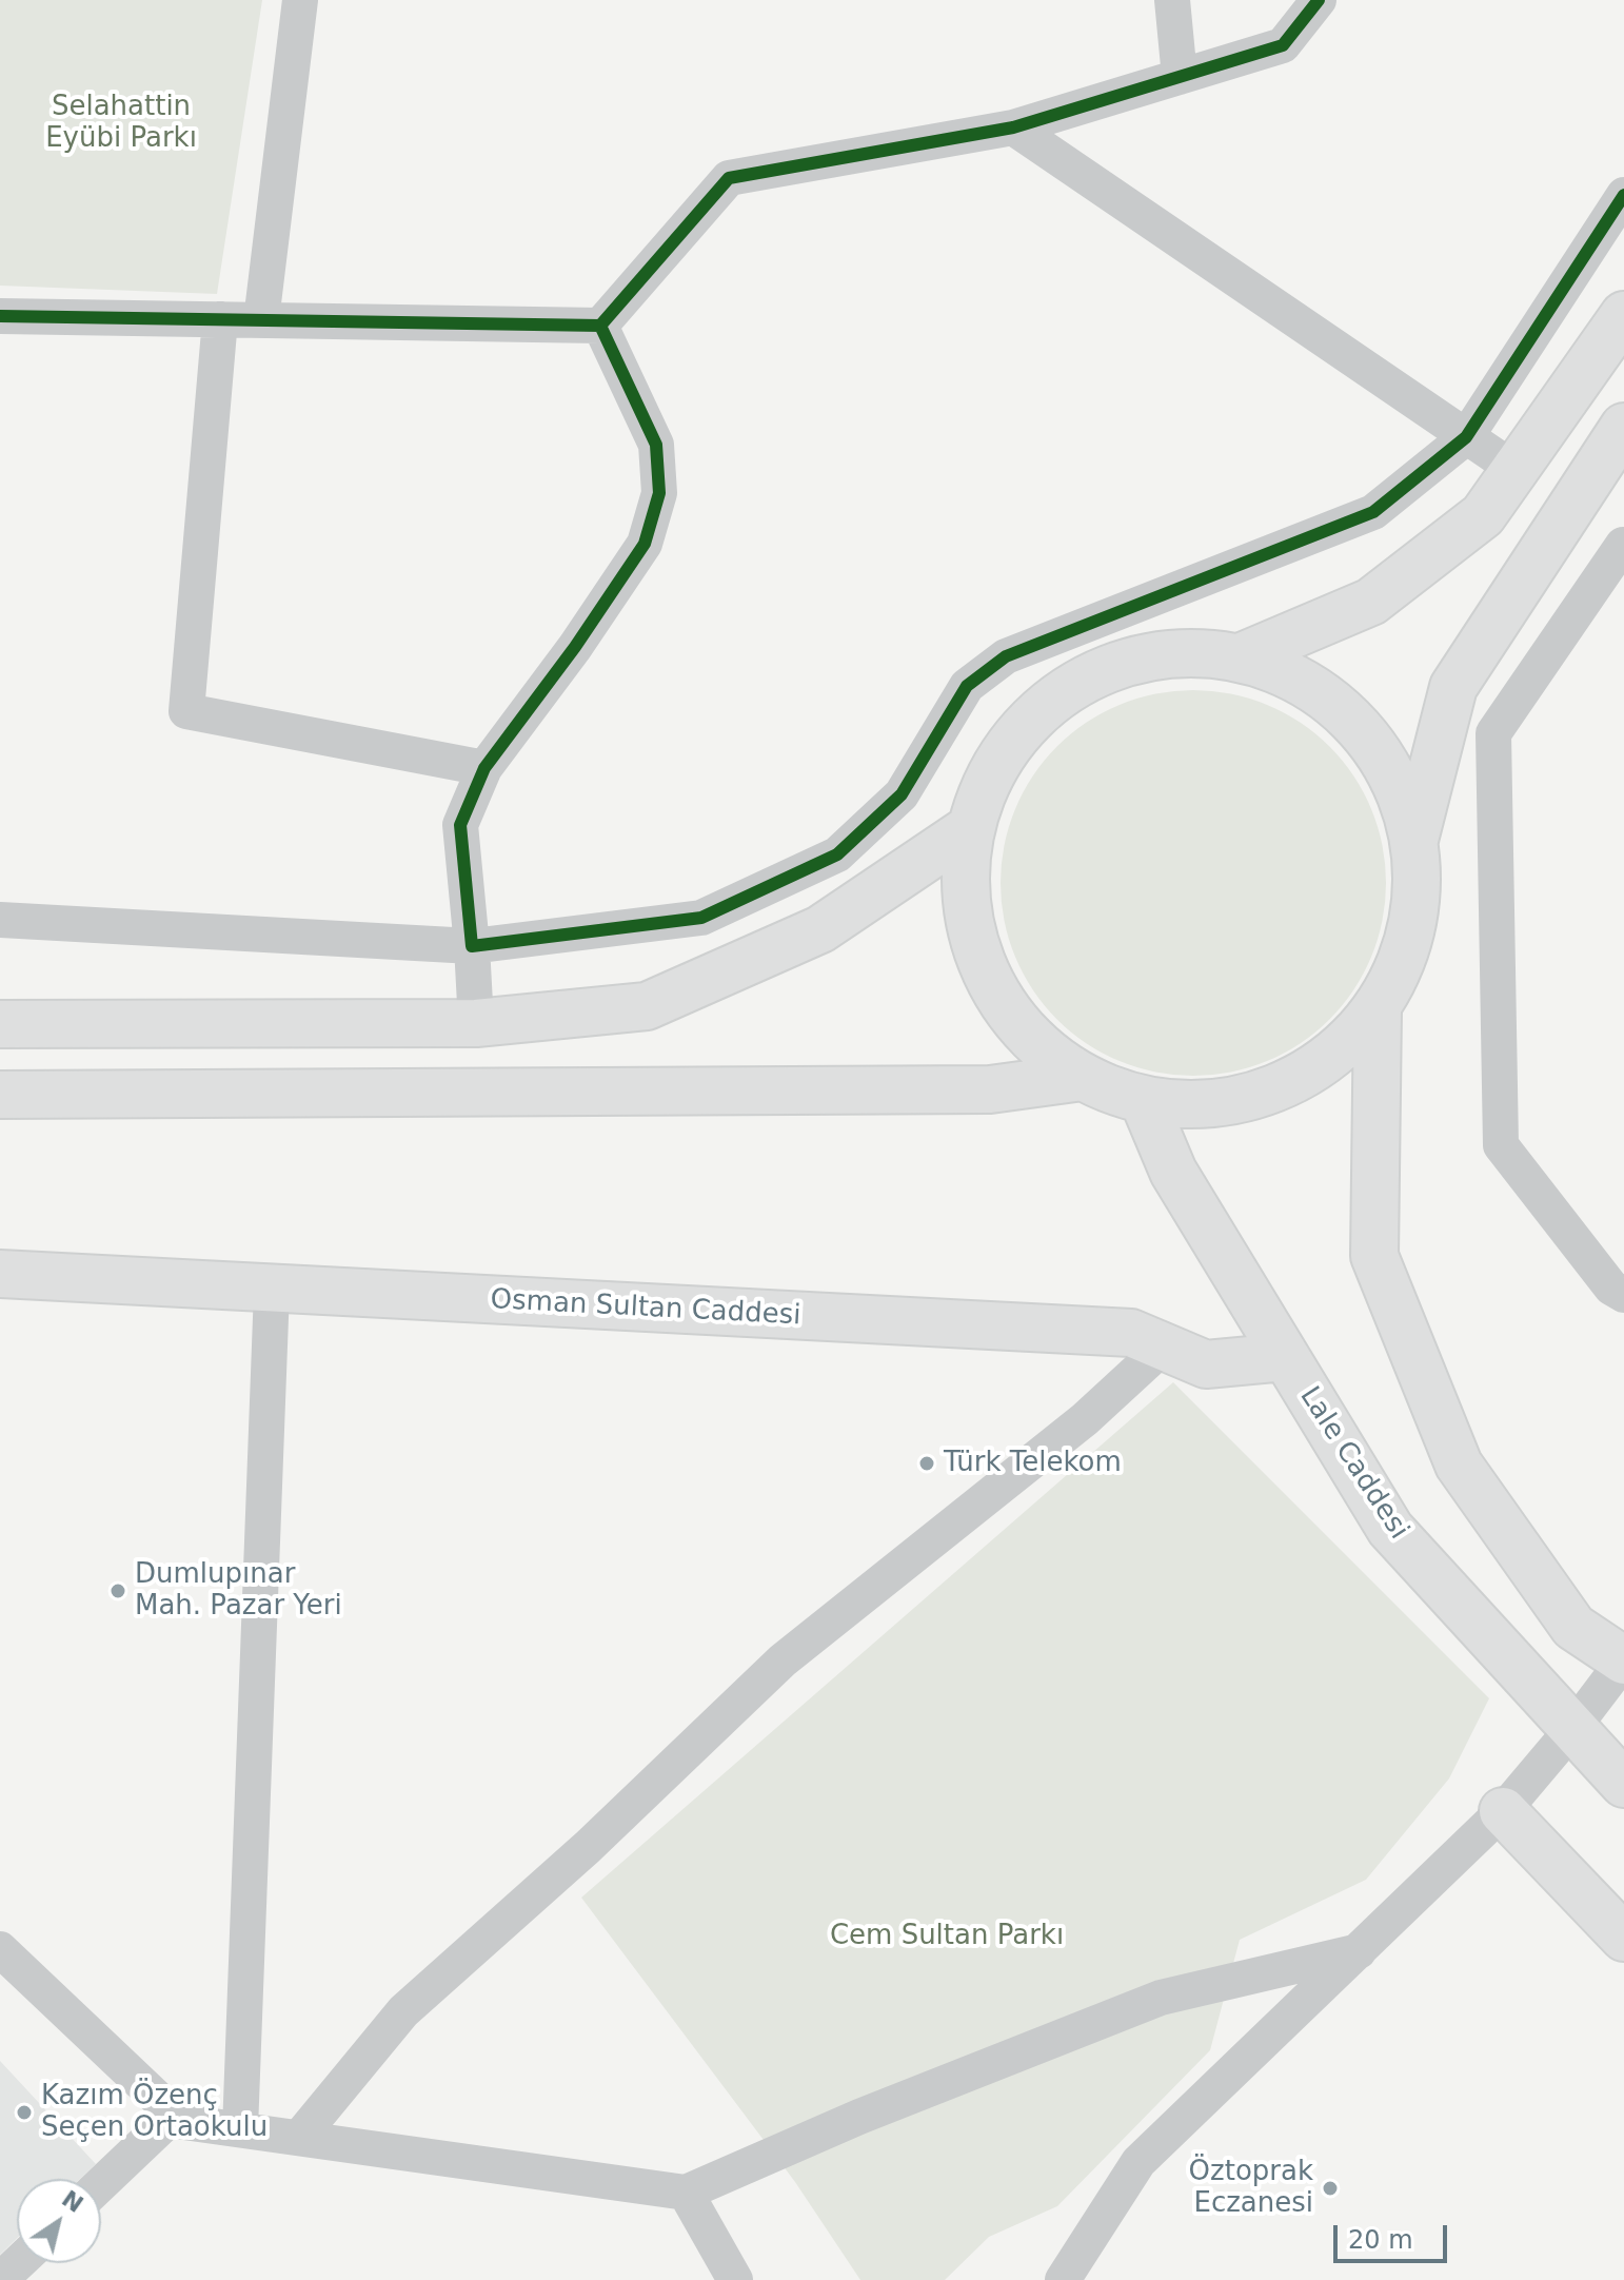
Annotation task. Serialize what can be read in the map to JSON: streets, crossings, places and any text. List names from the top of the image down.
{
  "streets": {
    "main road": ["Osman Sultan Caddesi", "Lale Caddesi"]
  },
  "crossings": [
    ["Osman Sultan Caddesi", "Lale Caddesi"]
  ],
  "parks": ["Selahattin Eyübi Parkı", "Cem Sultan Parkı"],
  "places": [
    "Türk Telekom",
    "Dumlupınar Mah. Pazar Yeri",
    "Kazım Özenç Seçen Ortaokulu",
    "Öztoprak Eczanesi"
  ],
  "scale_bar": "20 m",
  "north": "top right"
}
